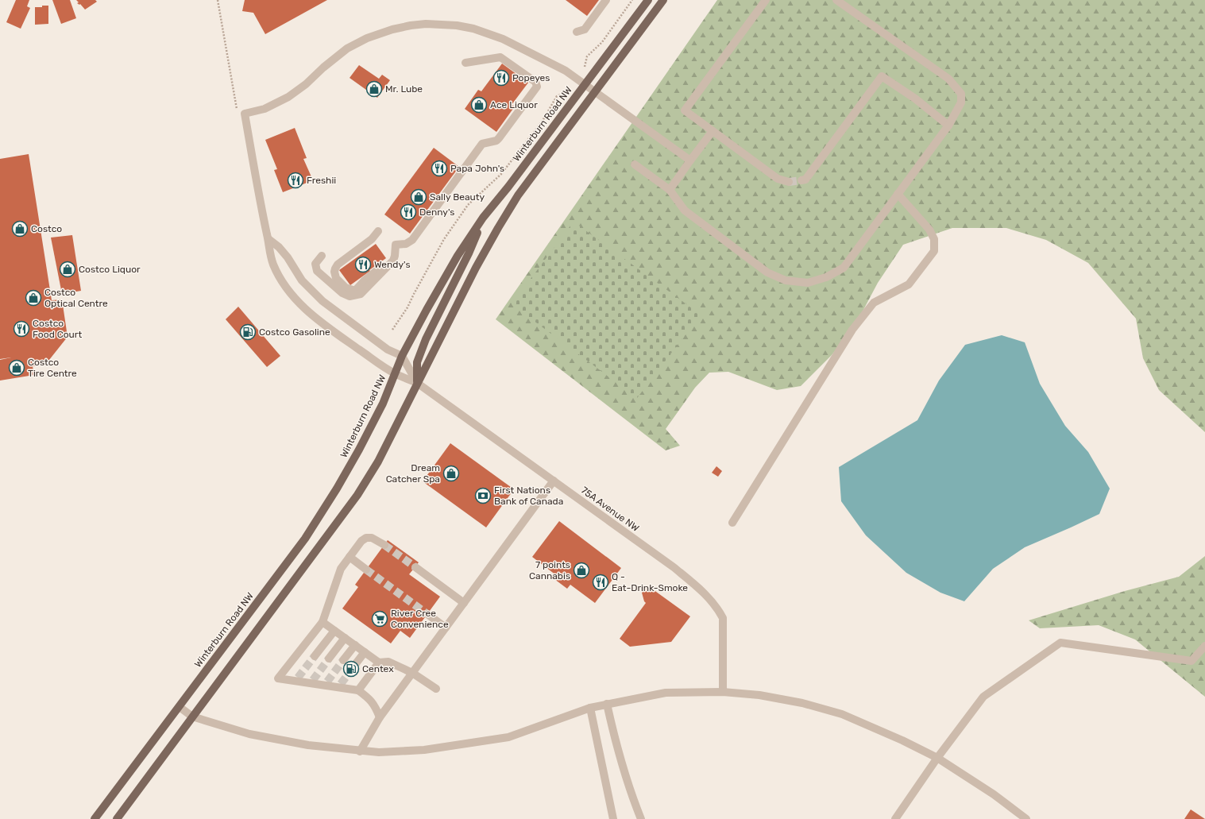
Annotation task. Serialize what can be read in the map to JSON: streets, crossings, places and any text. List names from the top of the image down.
{
  "streets": {
    "main road": ["Winterburn Road NW"],
    "street": ["75A Avenue NW"]
  },
  "places": {
    "restaurant": [
      "Popeyes",
      "Papa John's",
      "Freshii",
      "Denny's",
      "Wendy's",
      "Costco Food Court",
      "Q - Eat-Drink-Smoke"
    ],
    "shop": [
      "Mr. Lube",
      "Ace Liquor",
      "Sally Beauty",
      "Costco",
      "Costco Liquor",
      "Costco Optical Centre",
      "Costco Tire Centre",
      "Dream Catcher Spa",
      "7 points Cannabis"
    ],
    "fuel station": ["Costco Gasoline", "Centex"],
    "bank": ["First Nations Bank of Canada"],
    "supermarket": ["River Cree Convenience"]
  }
}
